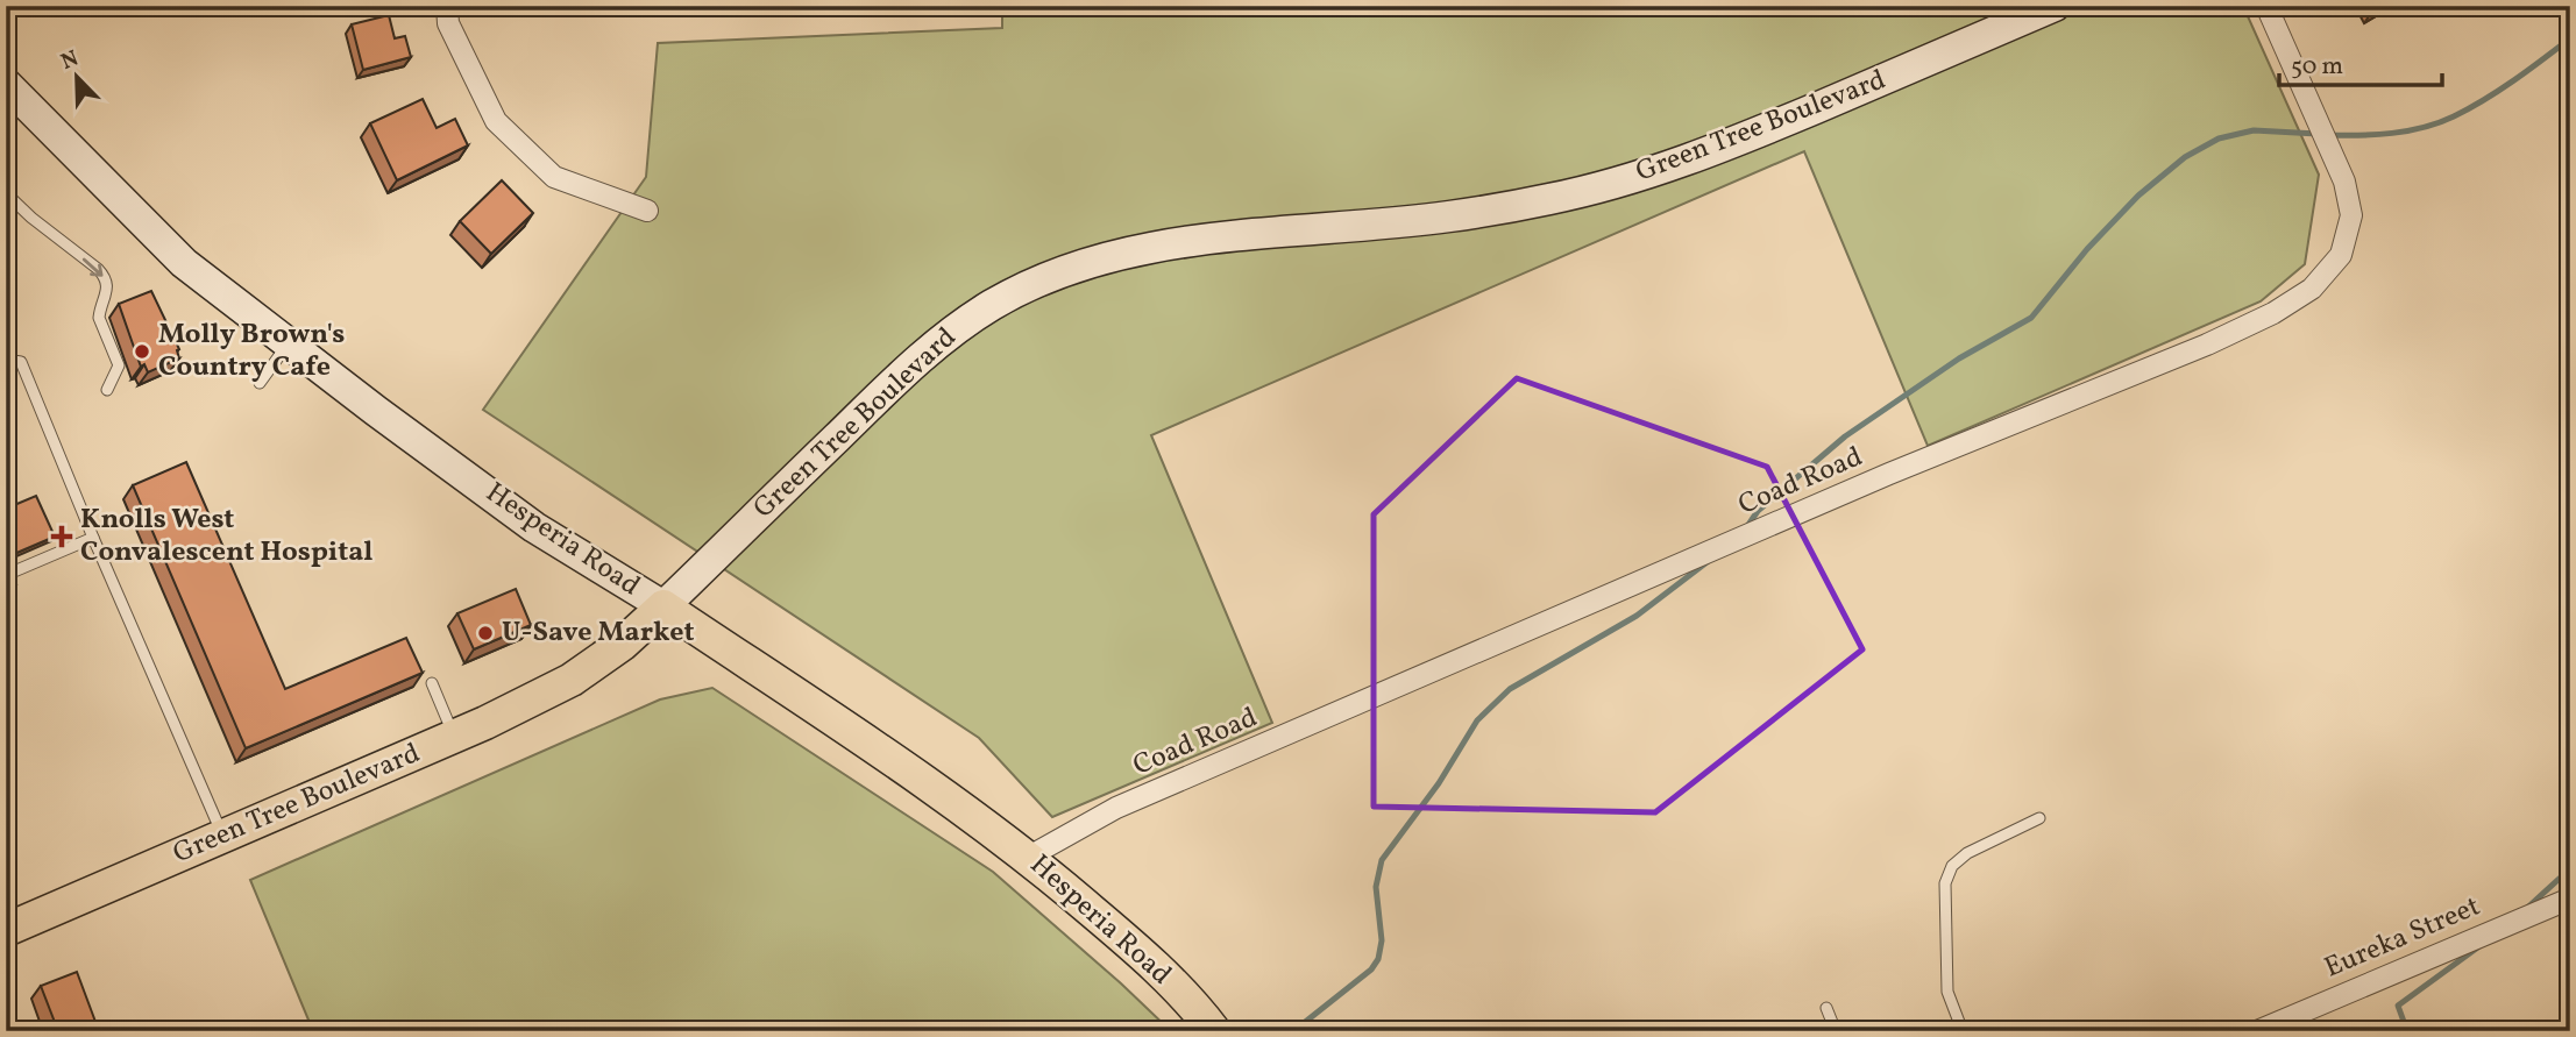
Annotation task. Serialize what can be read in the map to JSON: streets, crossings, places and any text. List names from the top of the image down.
{
  "streets": {
    "main road": ["Green Tree Boulevard", "Hesperia Road"],
    "street": ["Coad Road", "Eureka Street"]
  },
  "crossings": [
    ["Green Tree Boulevard", "Hesperia Road"],
    ["Coad Road", "Hesperia Road"]
  ],
  "places": {
    "other": ["Molly Brown's Country Cafe", "U-Save Market"],
    "health": ["Knolls West Convalescent Hospital"]
  },
  "scale_bar": "50 m",
  "north": "top left"
}
